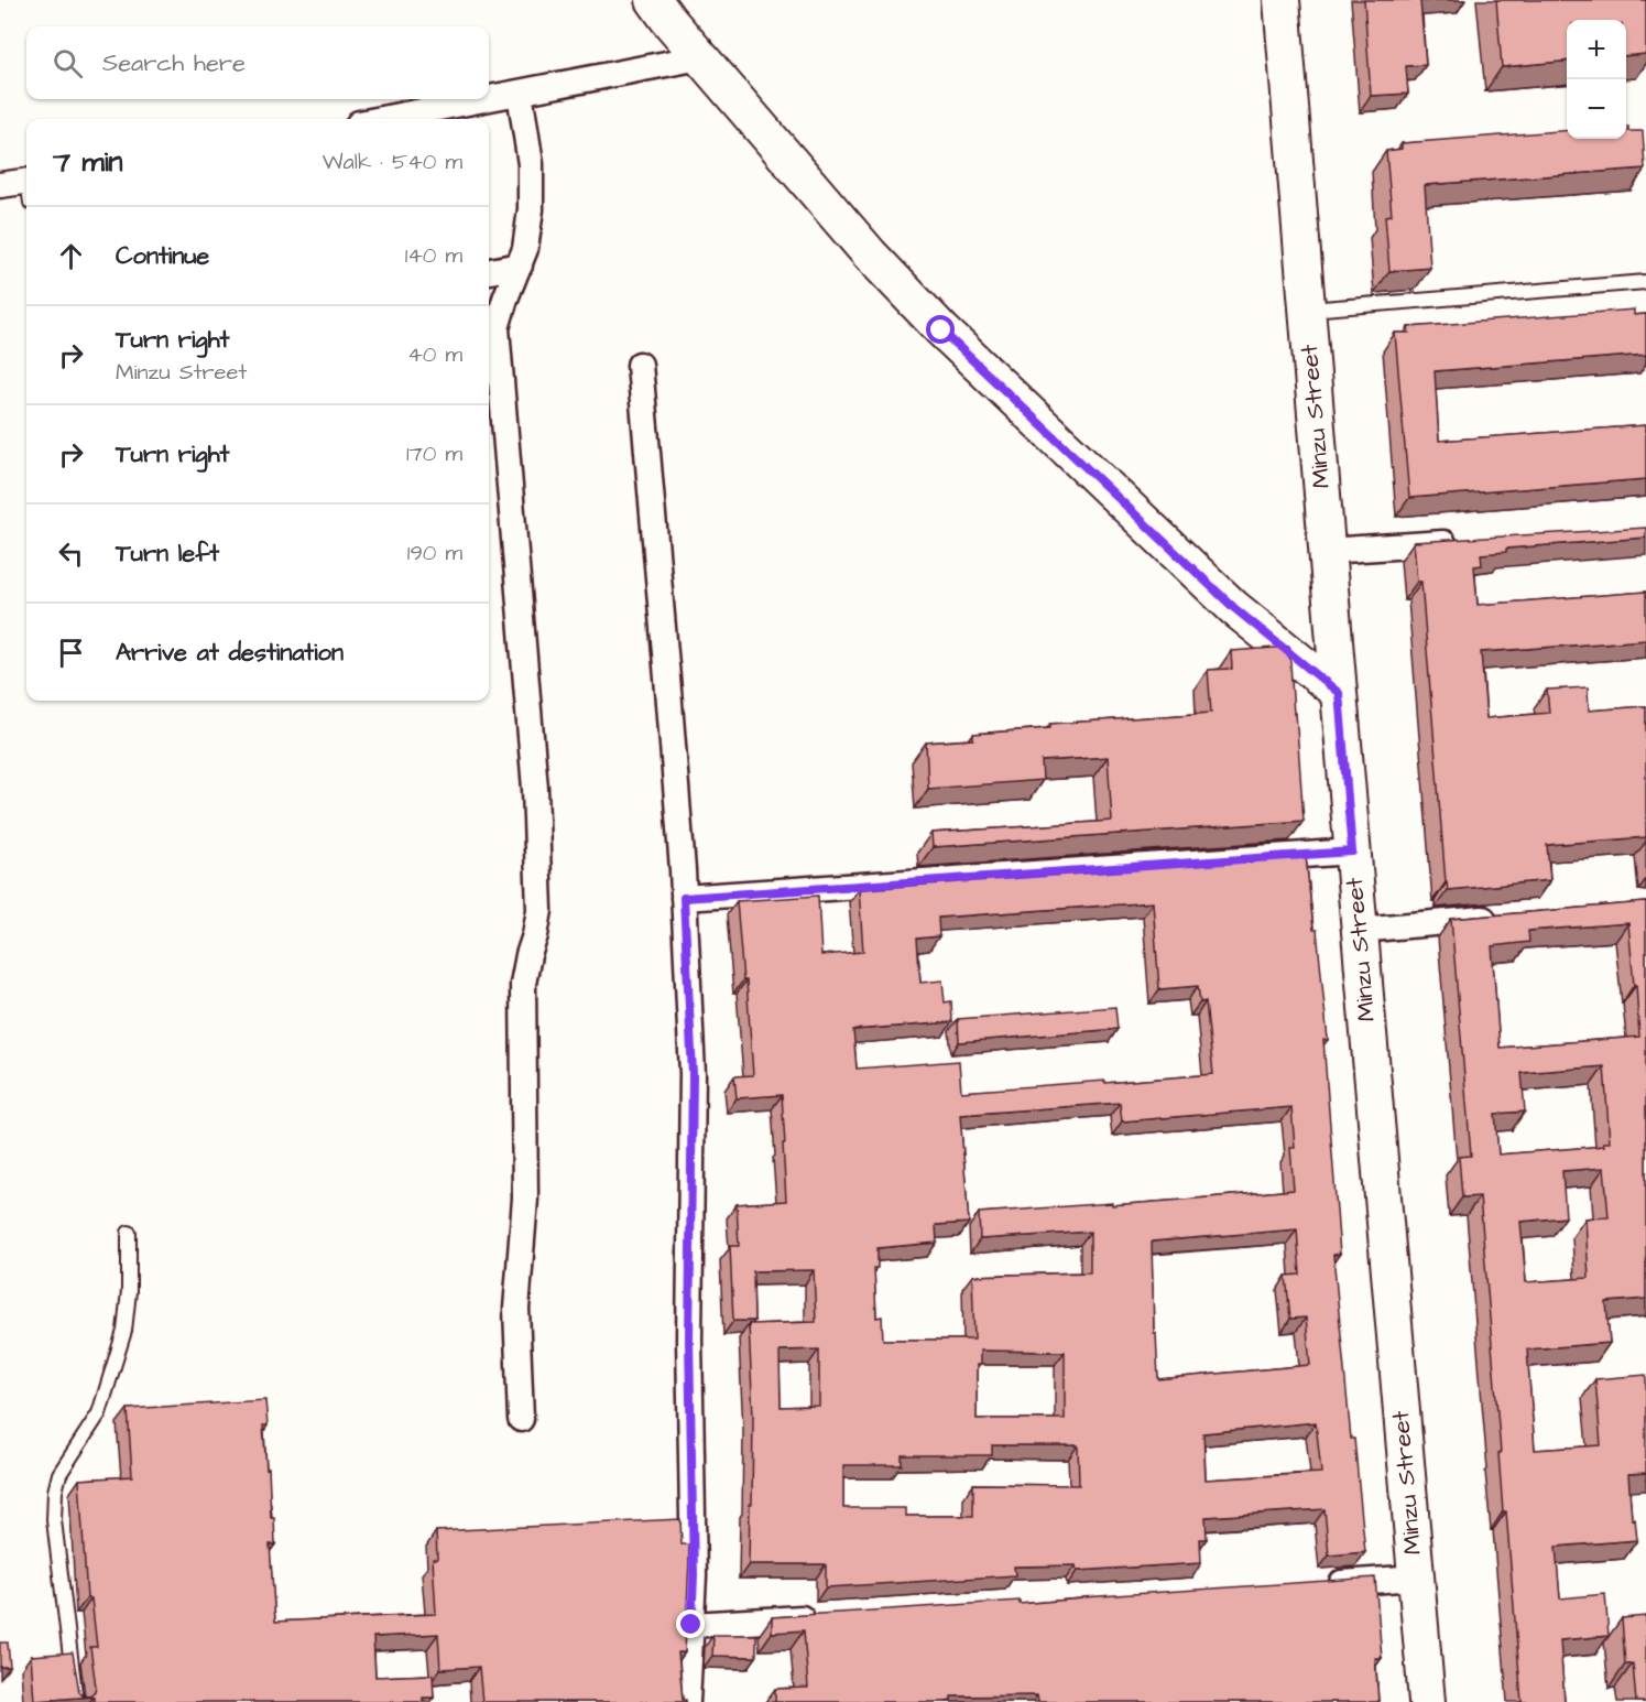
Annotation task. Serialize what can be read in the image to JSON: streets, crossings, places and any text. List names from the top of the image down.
{
  "streets": {
    "main road": ["Minzu Street"]
  },
  "page": {
    "map_buttons": ["+", "−"],
    "search": "Search here",
    "heading": ["7 min", "Walk · 540 m"],
    "list": [
      ["Continue", "140 m"],
      ["Turn right", "Minzu Street", "40 m"],
      ["Turn right", "170 m"],
      ["Turn left", "190 m"],
      "Arrive at destination"
    ]
  }
}
